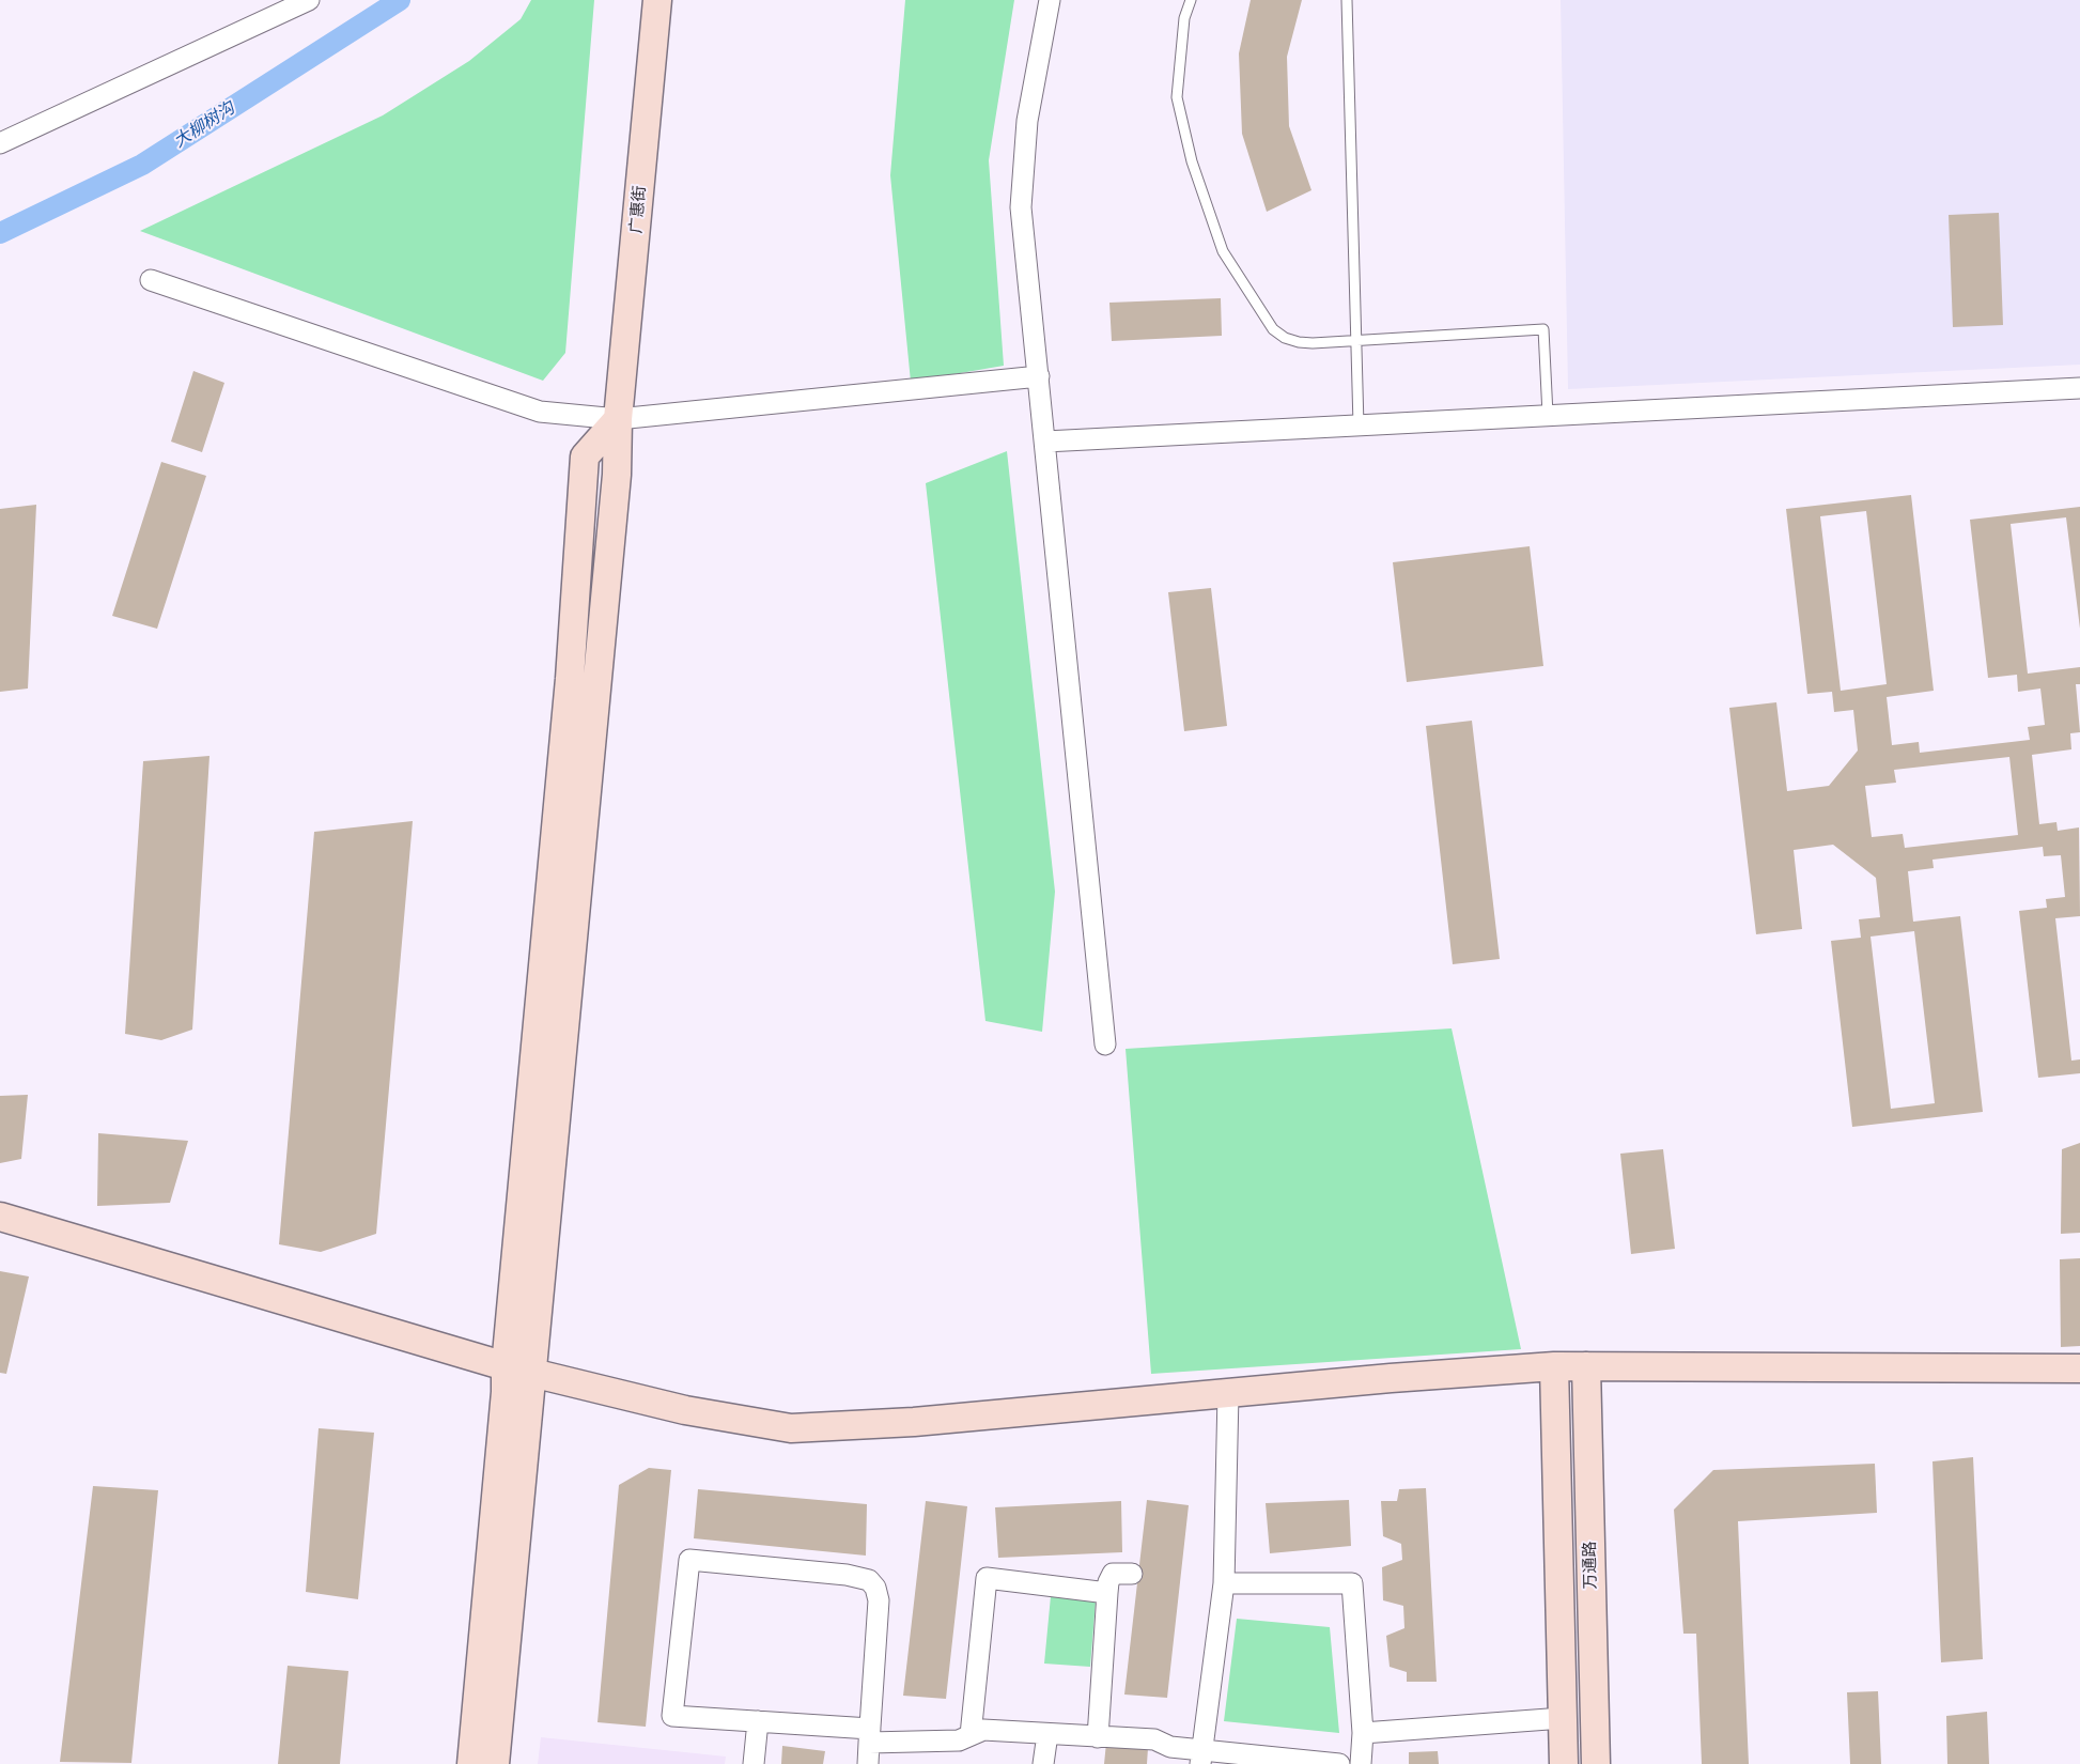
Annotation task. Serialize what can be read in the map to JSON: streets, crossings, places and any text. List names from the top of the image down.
{
  "streets": {
    "street": ["广惠街", "万通路"]
  },
  "water": ["大柳树沟"]
}
